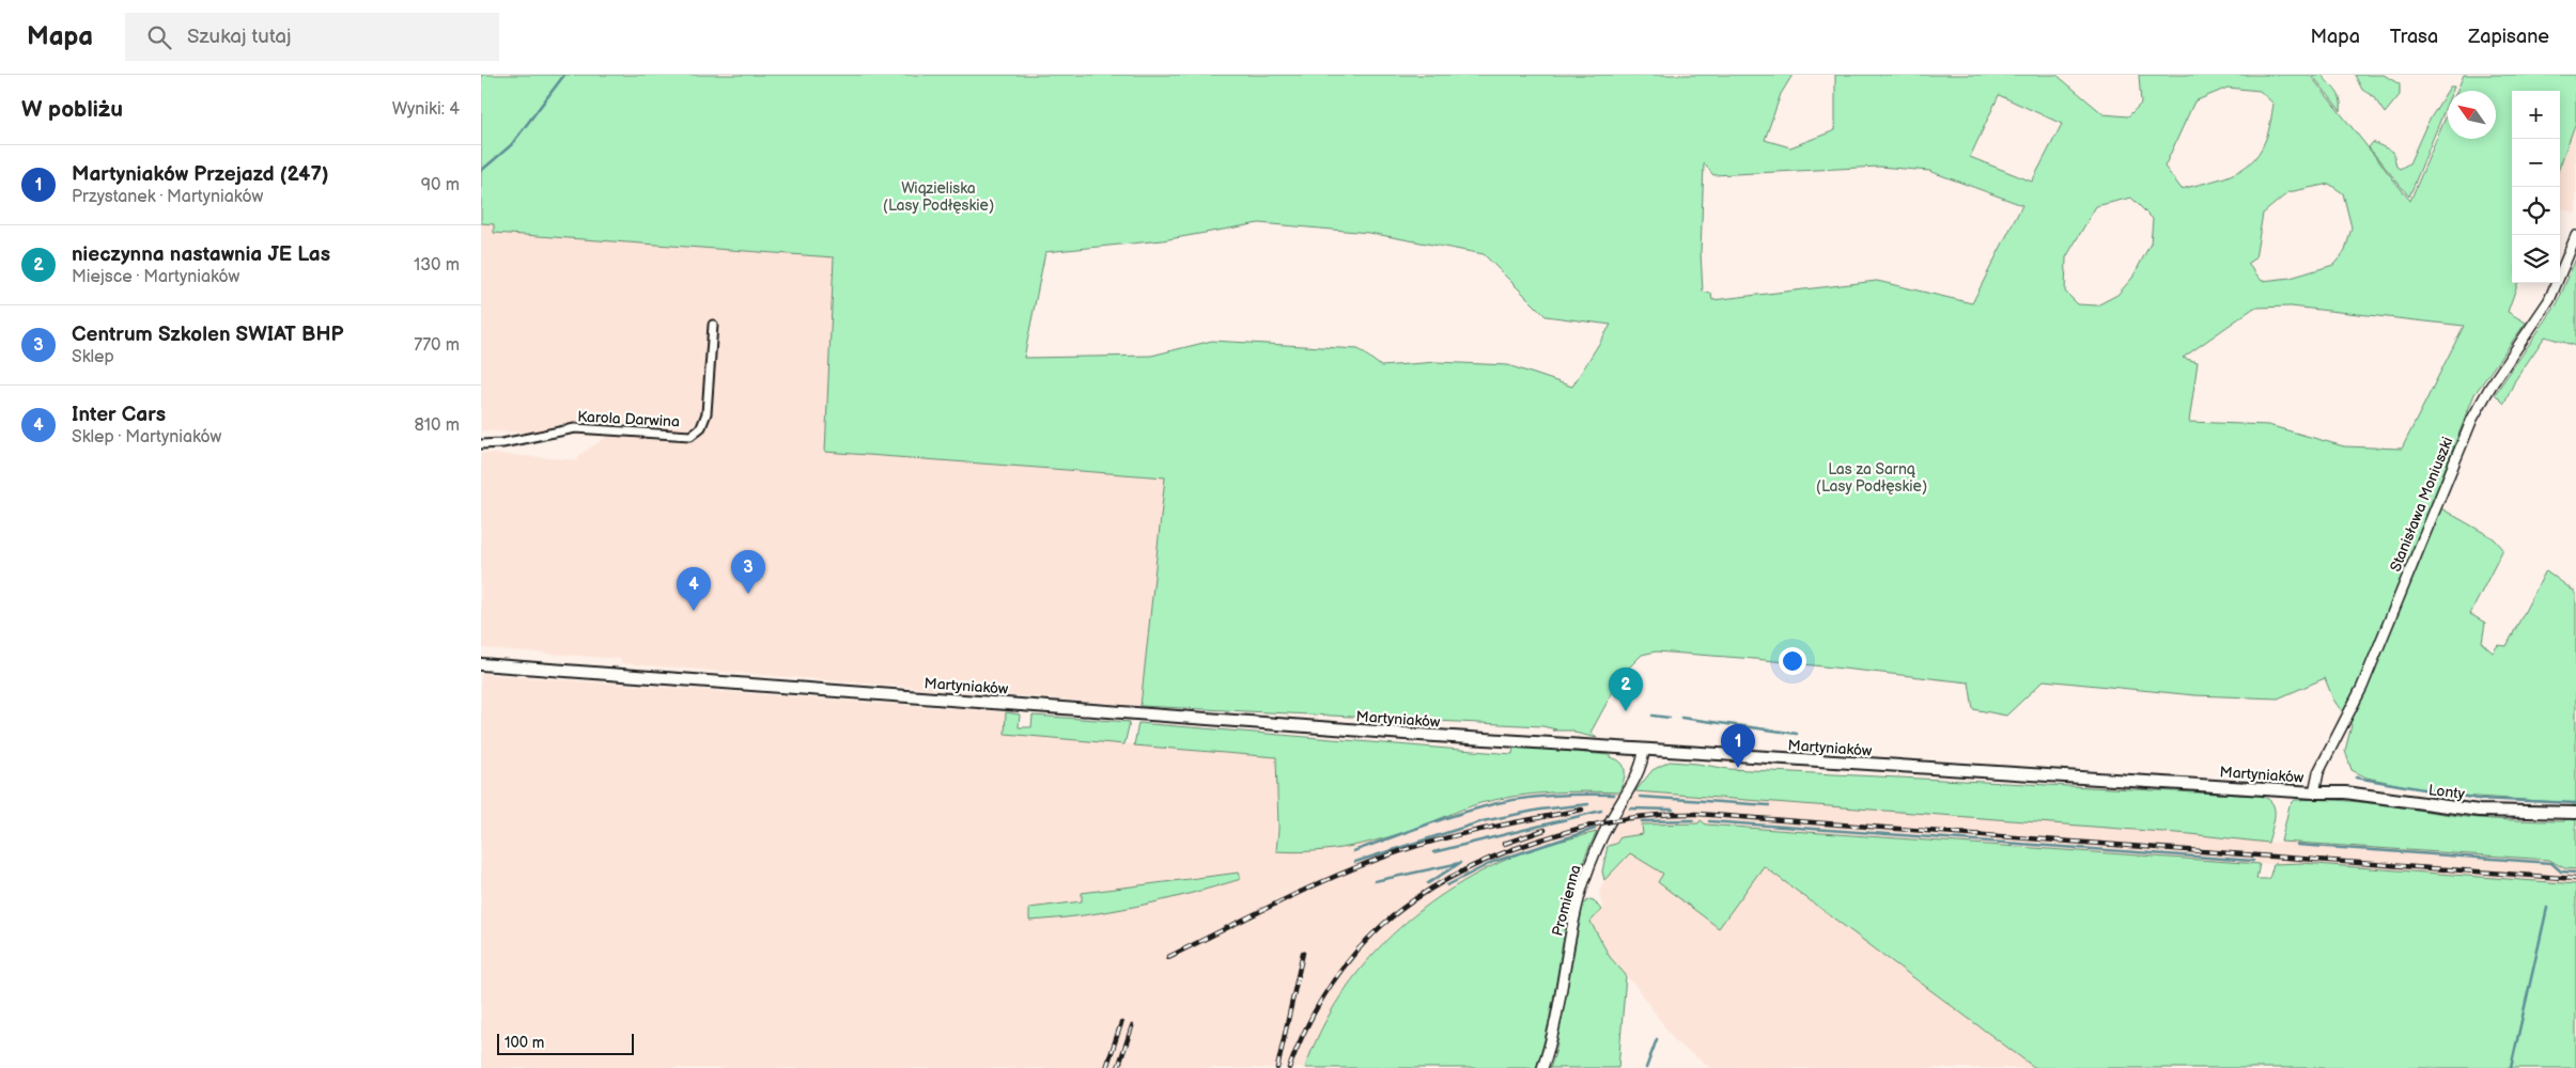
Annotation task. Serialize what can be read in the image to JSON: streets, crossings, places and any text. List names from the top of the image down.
{
  "streets": {
    "main road": ["Martyniaków", "Lonty"],
    "street": ["Karola Darwina", "Stanisława Moniuszki", "Promienna"]
  },
  "crossings": [
    ["Stanisława Moniuszki", "Martyniaków"],
    ["Stanisława Moniuszki", "Lonty"],
    ["Martyniaków", "Lonty"],
    ["Martyniaków", "Promienna"]
  ],
  "parks": ["Wiązieliska (Lasy Podłęskie)", "Las za Sarną (Lasy Podłęskie)"],
  "scale_bar": "100 m",
  "north": "top left",
  "page": {
    "header": "Mapa",
    "search": "Szukaj tutaj",
    "nav": ["Mapa", "Trasa", "Zapisane"],
    "heading": ["W pobliżu", "Wyniki: 4"],
    "map_buttons": ["+", "−"],
    "list": [
      {
        "mark": "1",
        "name": "Martyniaków Przejazd (247)",
        "note": "Przystanek · Martyniaków",
        "value": "90 m"
      },
      {
        "mark": "2",
        "name": "nieczynna nastawnia JE Las",
        "note": "Miejsce · Martyniaków",
        "value": "130 m"
      },
      {
        "mark": "3",
        "name": "Centrum Szkolen SWIAT BHP",
        "note": "Sklep",
        "value": "770 m"
      },
      {
        "mark": "4",
        "name": "Inter Cars",
        "note": "Sklep · Martyniaków",
        "value": "810 m"
      }
    ],
    "pins": [
      "3",
      "4",
      "2",
      "1"
    ],
    "scale": "100 m"
  }
}
